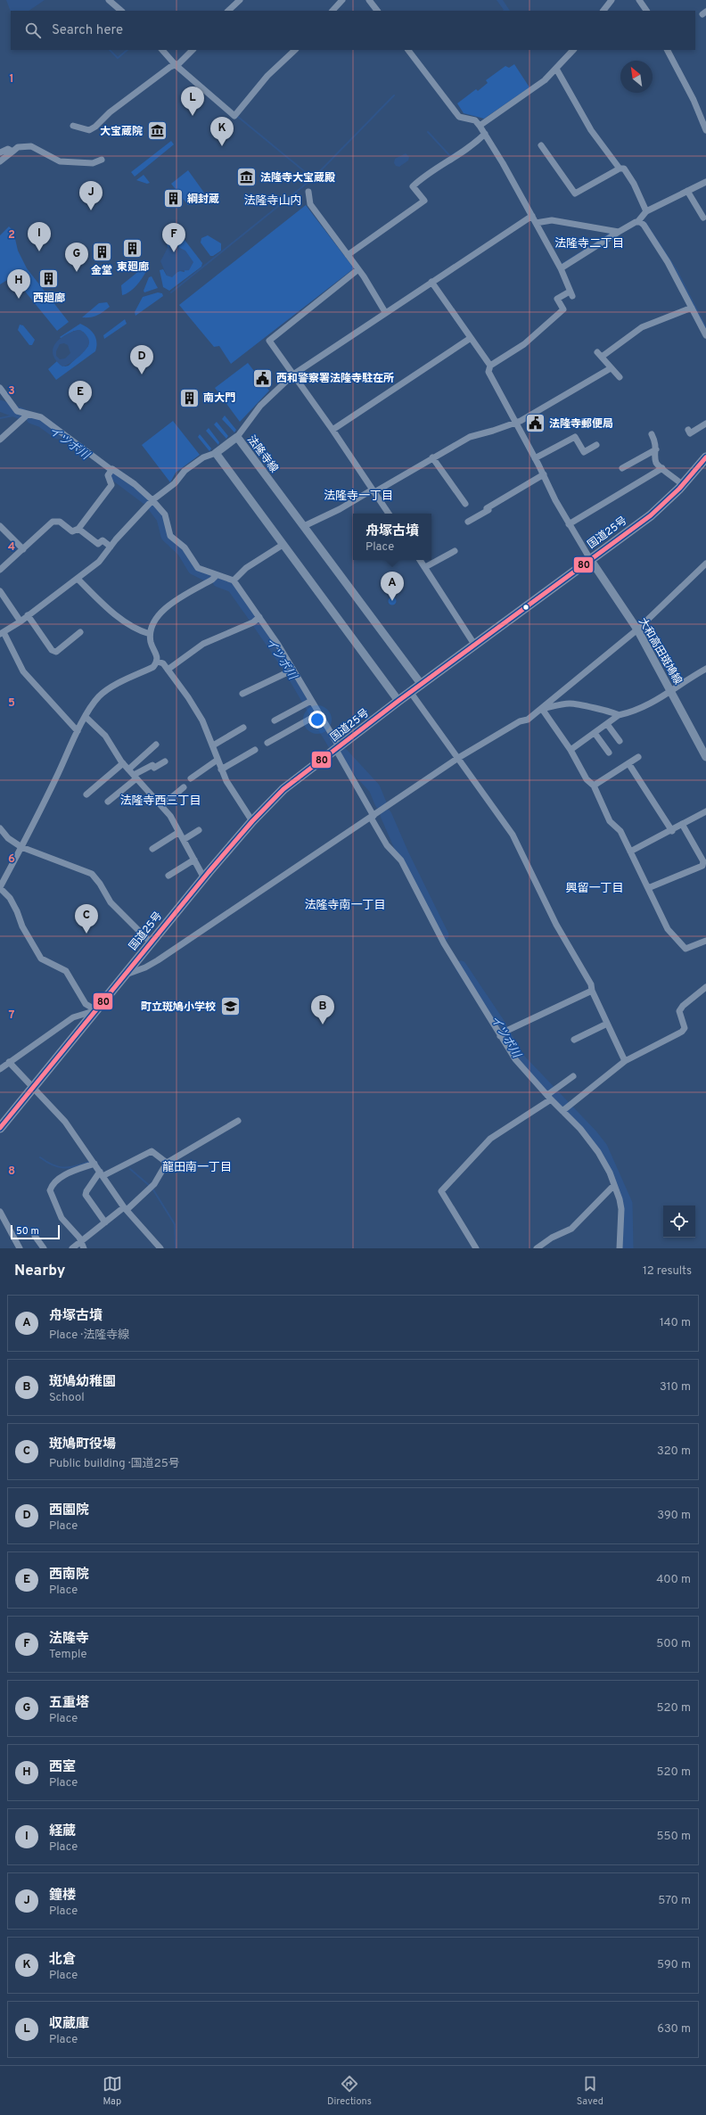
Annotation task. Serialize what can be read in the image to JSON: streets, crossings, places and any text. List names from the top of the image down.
{
  "streets": {
    "highway": ["国道25号"],
    "main road": ["法隆寺線", "大和高田斑鳩線"]
  },
  "crossings": [
    ["法隆寺線", "国道25号"],
    ["国道25号", "大和高田斑鳩線"]
  ],
  "districts": [
    "法隆寺山内",
    "法隆寺二丁目",
    "法隆寺一丁目",
    "法隆寺西三丁目",
    "興留一丁目",
    "法隆寺南一丁目",
    "龍田南一丁目"
  ],
  "water": ["イツボ川"],
  "places": {
    "museum": ["大宝蔵院", "法隆寺大宝蔵殿"],
    "building": [
      "綱封蔵",
      "東廻廊",
      "金堂",
      "西廻廊",
      "南大門"
    ],
    "public building": ["西和警察署法隆寺駐在所", "法隆寺郵便局"],
    "school or university": ["町立斑鳩小学校"]
  },
  "lines": ["transit line 80"],
  "scale_bar": "50 m",
  "north": "top left",
  "page": {
    "search": "Search here",
    "pins": [
      "L",
      "K",
      "J",
      "I",
      "F",
      "G",
      "H",
      "D",
      "E",
      "A",
      "C",
      "B"
    ],
    "popup": ["舟塚古墳", "Place"],
    "scale": "50 m",
    "heading": ["Nearby", "12 results"],
    "list": [
      {
        "mark": "A",
        "name": "舟塚古墳",
        "note": "Place · 法隆寺線",
        "value": "140 m"
      },
      {
        "mark": "B",
        "name": "斑鳩幼稚園",
        "note": "School",
        "value": "310 m"
      },
      {
        "mark": "C",
        "name": "斑鳩町役場",
        "note": "Public building · 国道25号",
        "value": "320 m"
      },
      {
        "mark": "D",
        "name": "西園院",
        "note": "Place",
        "value": "390 m"
      },
      {
        "mark": "E",
        "name": "西南院",
        "note": "Place",
        "value": "400 m"
      },
      {
        "mark": "F",
        "name": "法隆寺",
        "note": "Temple",
        "value": "500 m"
      },
      {
        "mark": "G",
        "name": "五重塔",
        "note": "Place",
        "value": "520 m"
      },
      {
        "mark": "H",
        "name": "西室",
        "note": "Place",
        "value": "520 m"
      },
      {
        "mark": "I",
        "name": "経蔵",
        "note": "Place",
        "value": "550 m"
      },
      {
        "mark": "J",
        "name": "鐘楼",
        "note": "Place",
        "value": "570 m"
      },
      {
        "mark": "K",
        "name": "北倉",
        "note": "Place",
        "value": "590 m"
      },
      {
        "mark": "L",
        "name": "収蔵庫",
        "note": "Place",
        "value": "630 m"
      }
    ],
    "nav": ["Map", "Directions", "Saved"]
  },
  "grid": {
    "rows": [
      "1",
      "2",
      "3",
      "4",
      "5",
      "6",
      "7",
      "8"
    ]
  }
}
